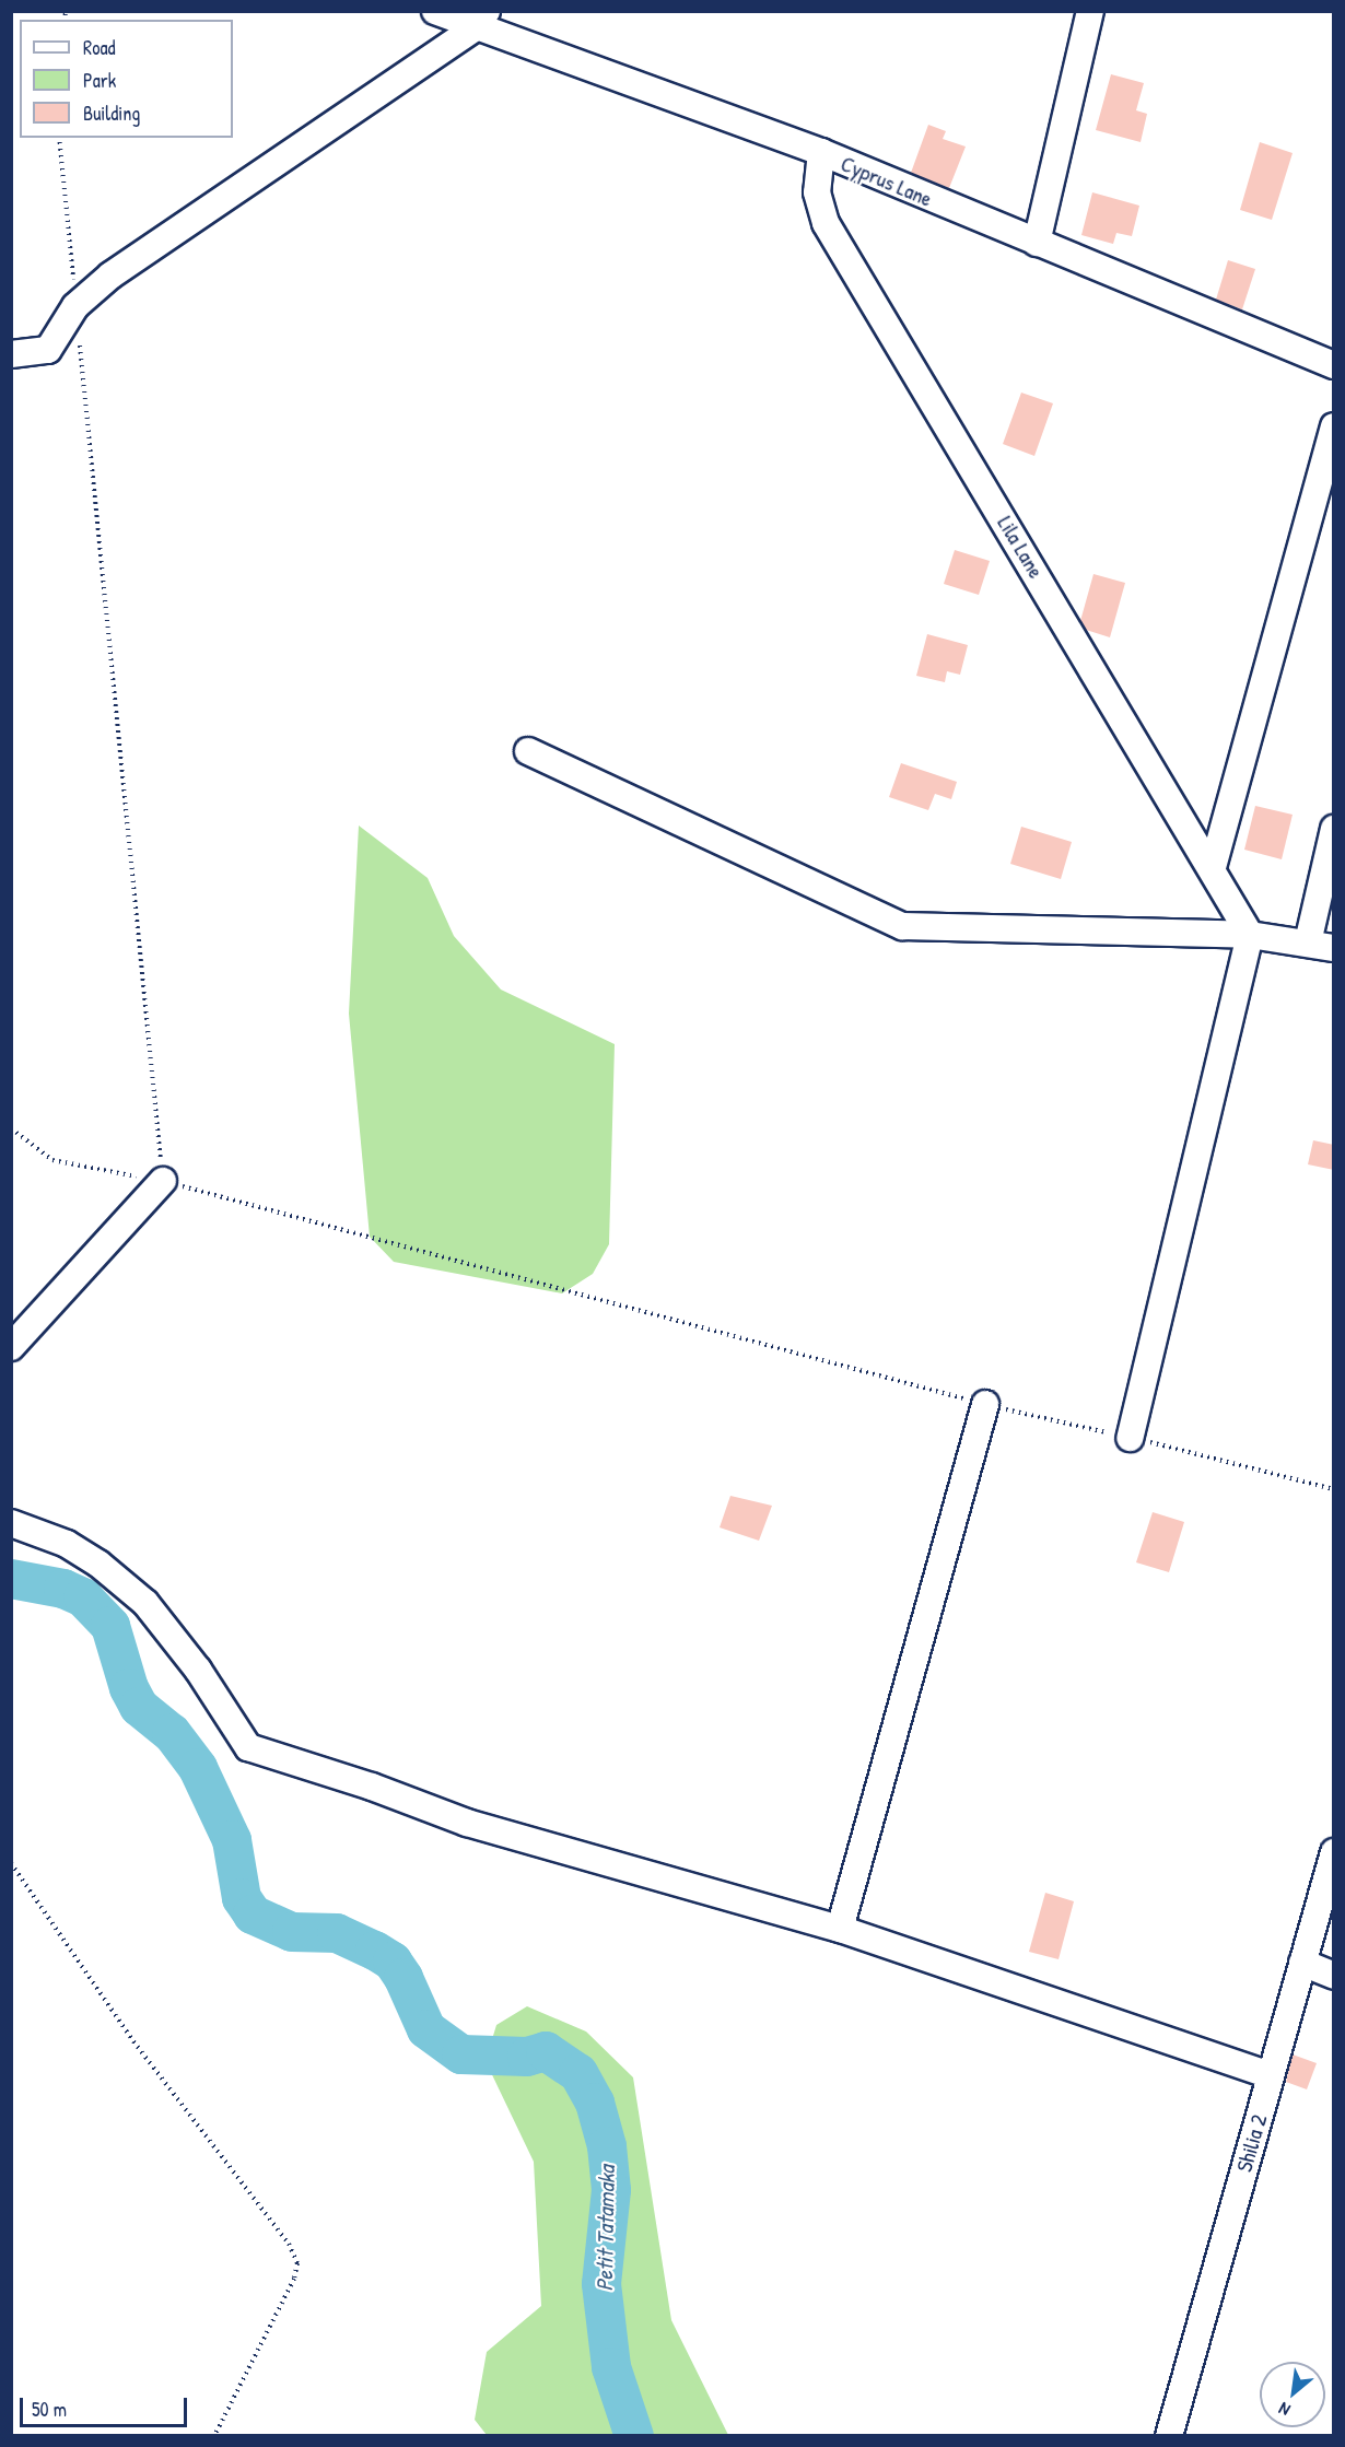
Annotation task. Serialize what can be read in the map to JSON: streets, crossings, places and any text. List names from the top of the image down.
{
  "streets": {
    "street": ["Cyprus Lane", "Lila Lane", "Shilia 2"]
  },
  "crossings": [
    ["Cyprus Lane", "Lila Lane"]
  ],
  "water": ["Petit Tatamaka"],
  "legend": ["Road", "Park", "Building"],
  "scale_bar": "50 m",
  "north": "bottom left"
}
